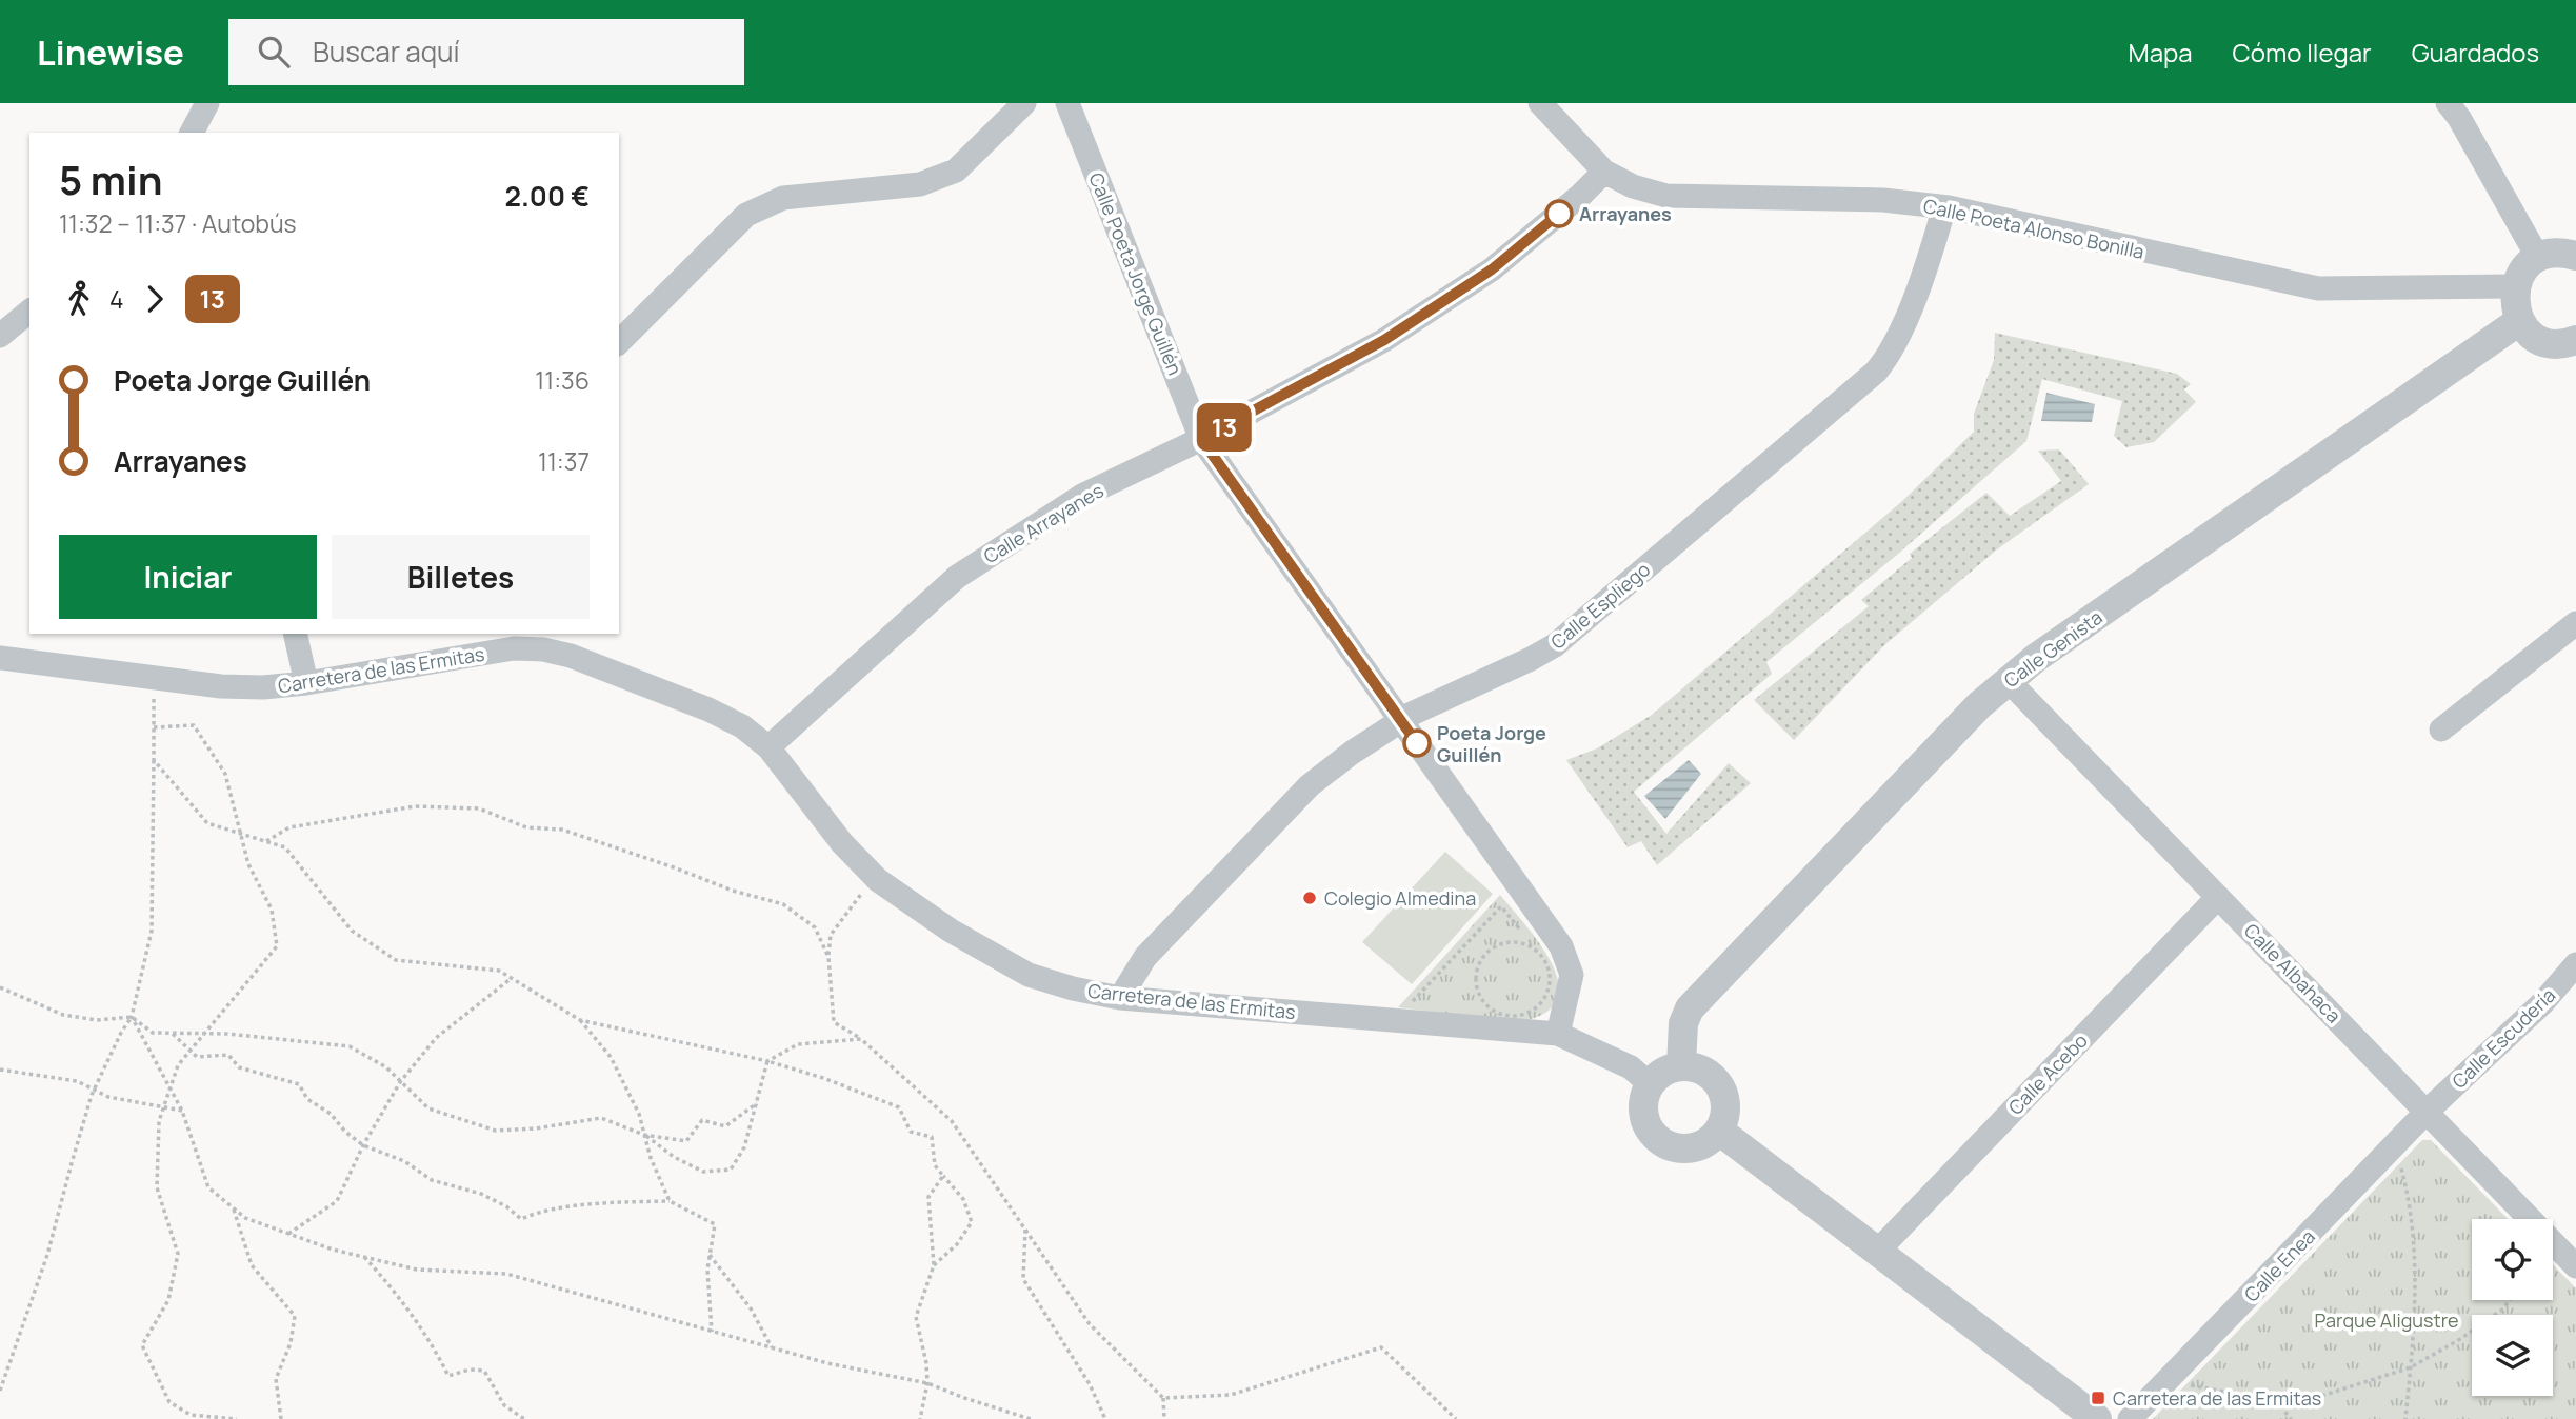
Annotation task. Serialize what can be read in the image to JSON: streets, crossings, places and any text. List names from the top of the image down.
{
  "streets": {
    "street": [
      "Calle Poeta Alonso Bonilla",
      "Calle Poeta Jorge Guillén",
      "Calle Arrayanes",
      "Calle Espliego",
      "Calle Genista",
      "Carretera de las Ermitas",
      "Calle Albahaca",
      "Calle Escudería",
      "Calle Acebo",
      "Calle Enea"
    ]
  },
  "crossings": [
    ["Calle Poeta Alonso Bonilla", "Calle Arrayanes"],
    ["Calle Poeta Alonso Bonilla", "Calle Espliego"],
    ["Calle Poeta Jorge Guillén", "Calle Arrayanes"],
    ["Calle Poeta Jorge Guillén", "Calle Espliego"],
    ["Calle Poeta Jorge Guillén", "Carretera de las Ermitas"],
    ["Calle Arrayanes", "Carretera de las Ermitas"],
    ["Calle Espliego", "Carretera de las Ermitas"],
    ["Calle Genista", "Carretera de las Ermitas"],
    ["Calle Genista", "Calle Albahaca"],
    ["Calle Albahaca", "Calle Escudería"],
    ["Calle Albahaca", "Calle Acebo"],
    ["Calle Albahaca", "Calle Enea"],
    ["Calle Escudería", "Calle Enea"]
  ],
  "parks": ["Parque Aligustre"],
  "places": {
    "other": ["Arrayanes", "Poeta Jorge Guillén", "Colegio Almedina"],
    "transit": ["Carretera de las Ermitas"]
  },
  "lines": ["bus line 13"],
  "page": {
    "header": "Linewise",
    "search": "Buscar aquí",
    "nav": ["Mapa", "Cómo llegar", "Guardados"],
    "on_map": "13",
    "heading": ["5 min", "11:32 – 11:37 · Autobús", "2.00 €"],
    "legs": ["4", "13"],
    "list": [
      {
        "name": "Poeta Jorge Guillén",
        "value": "11:36"
      },
      {
        "name": "Arrayanes",
        "value": "11:37"
      }
    ],
    "buttons": ["Iniciar", "Billetes"]
  }
}
